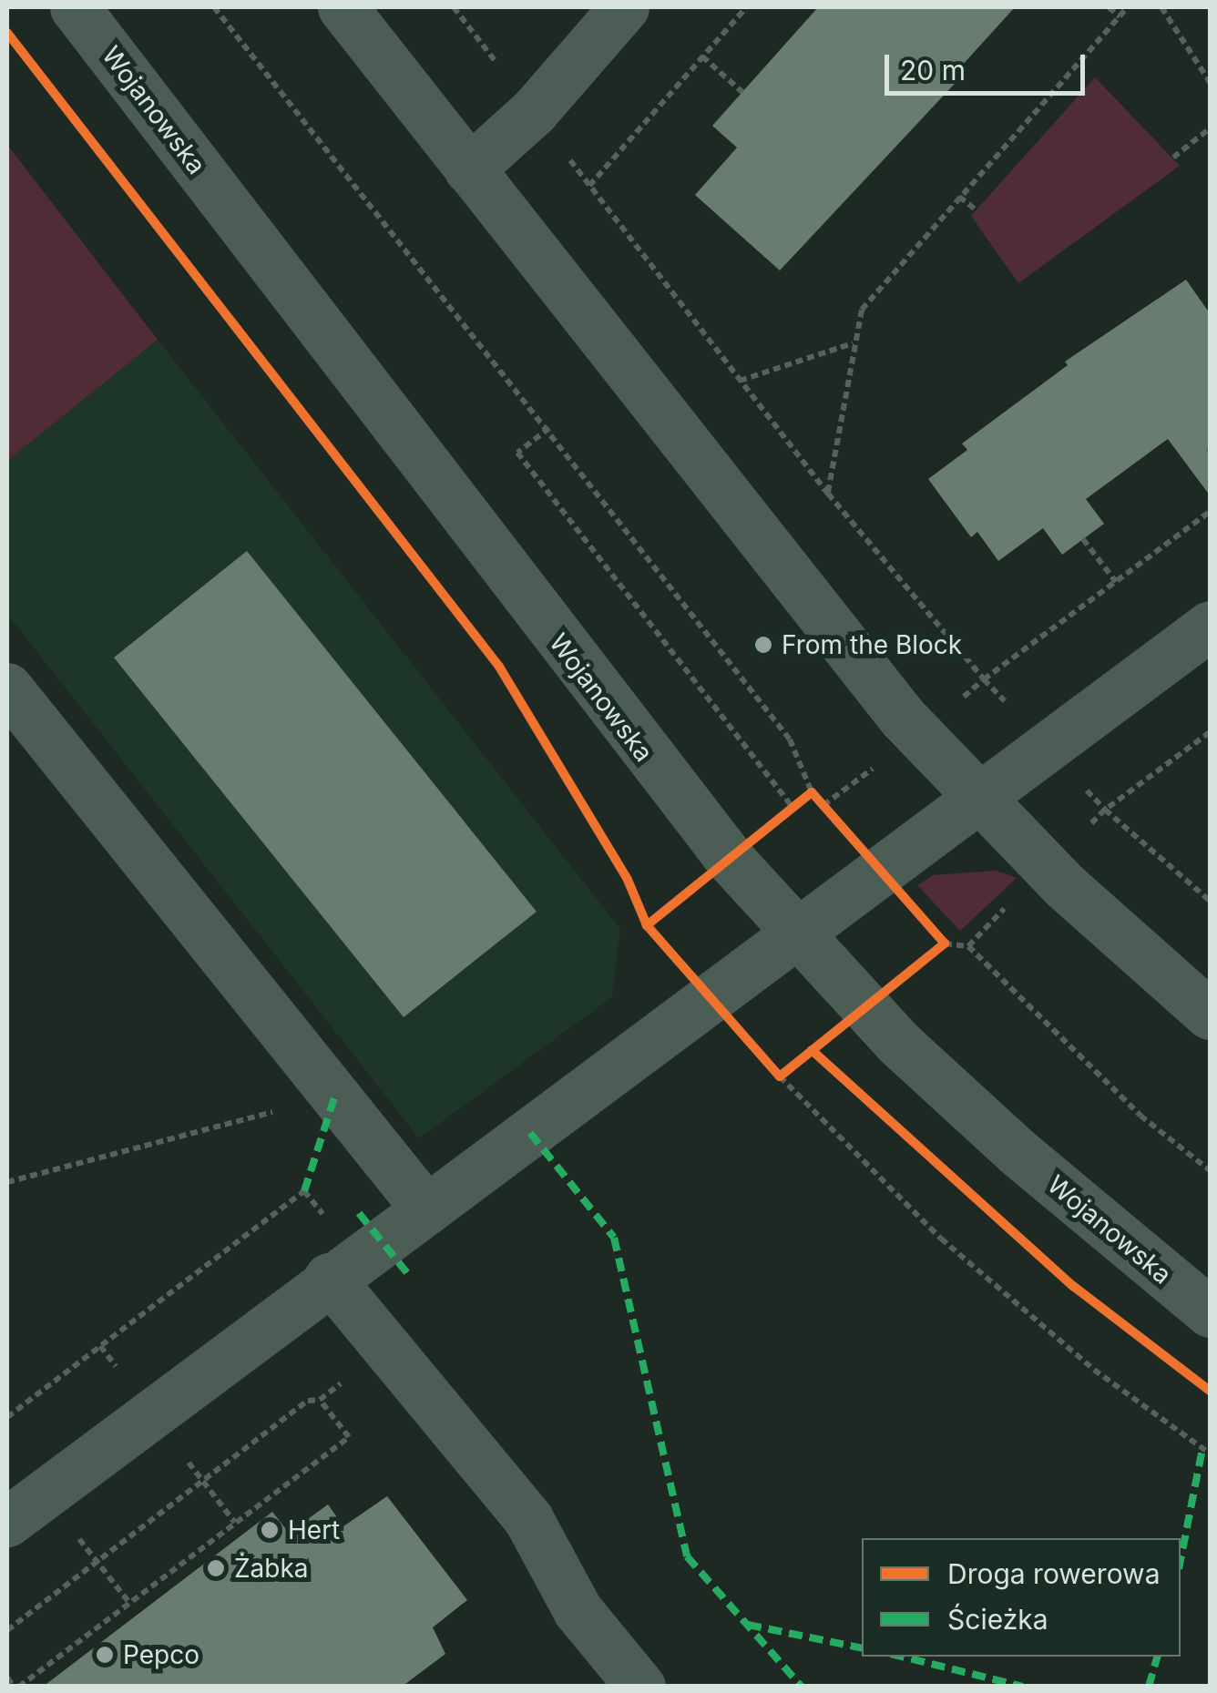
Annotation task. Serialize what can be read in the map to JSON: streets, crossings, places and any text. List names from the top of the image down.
{
  "streets": {
    "street": ["Wojanowska"]
  },
  "places": [
    "From the Block",
    "Hert",
    "Żabka",
    "Pepco"
  ],
  "legend": ["Droga rowerowa", "Ścieżka"],
  "scale_bar": "20 m"
}
